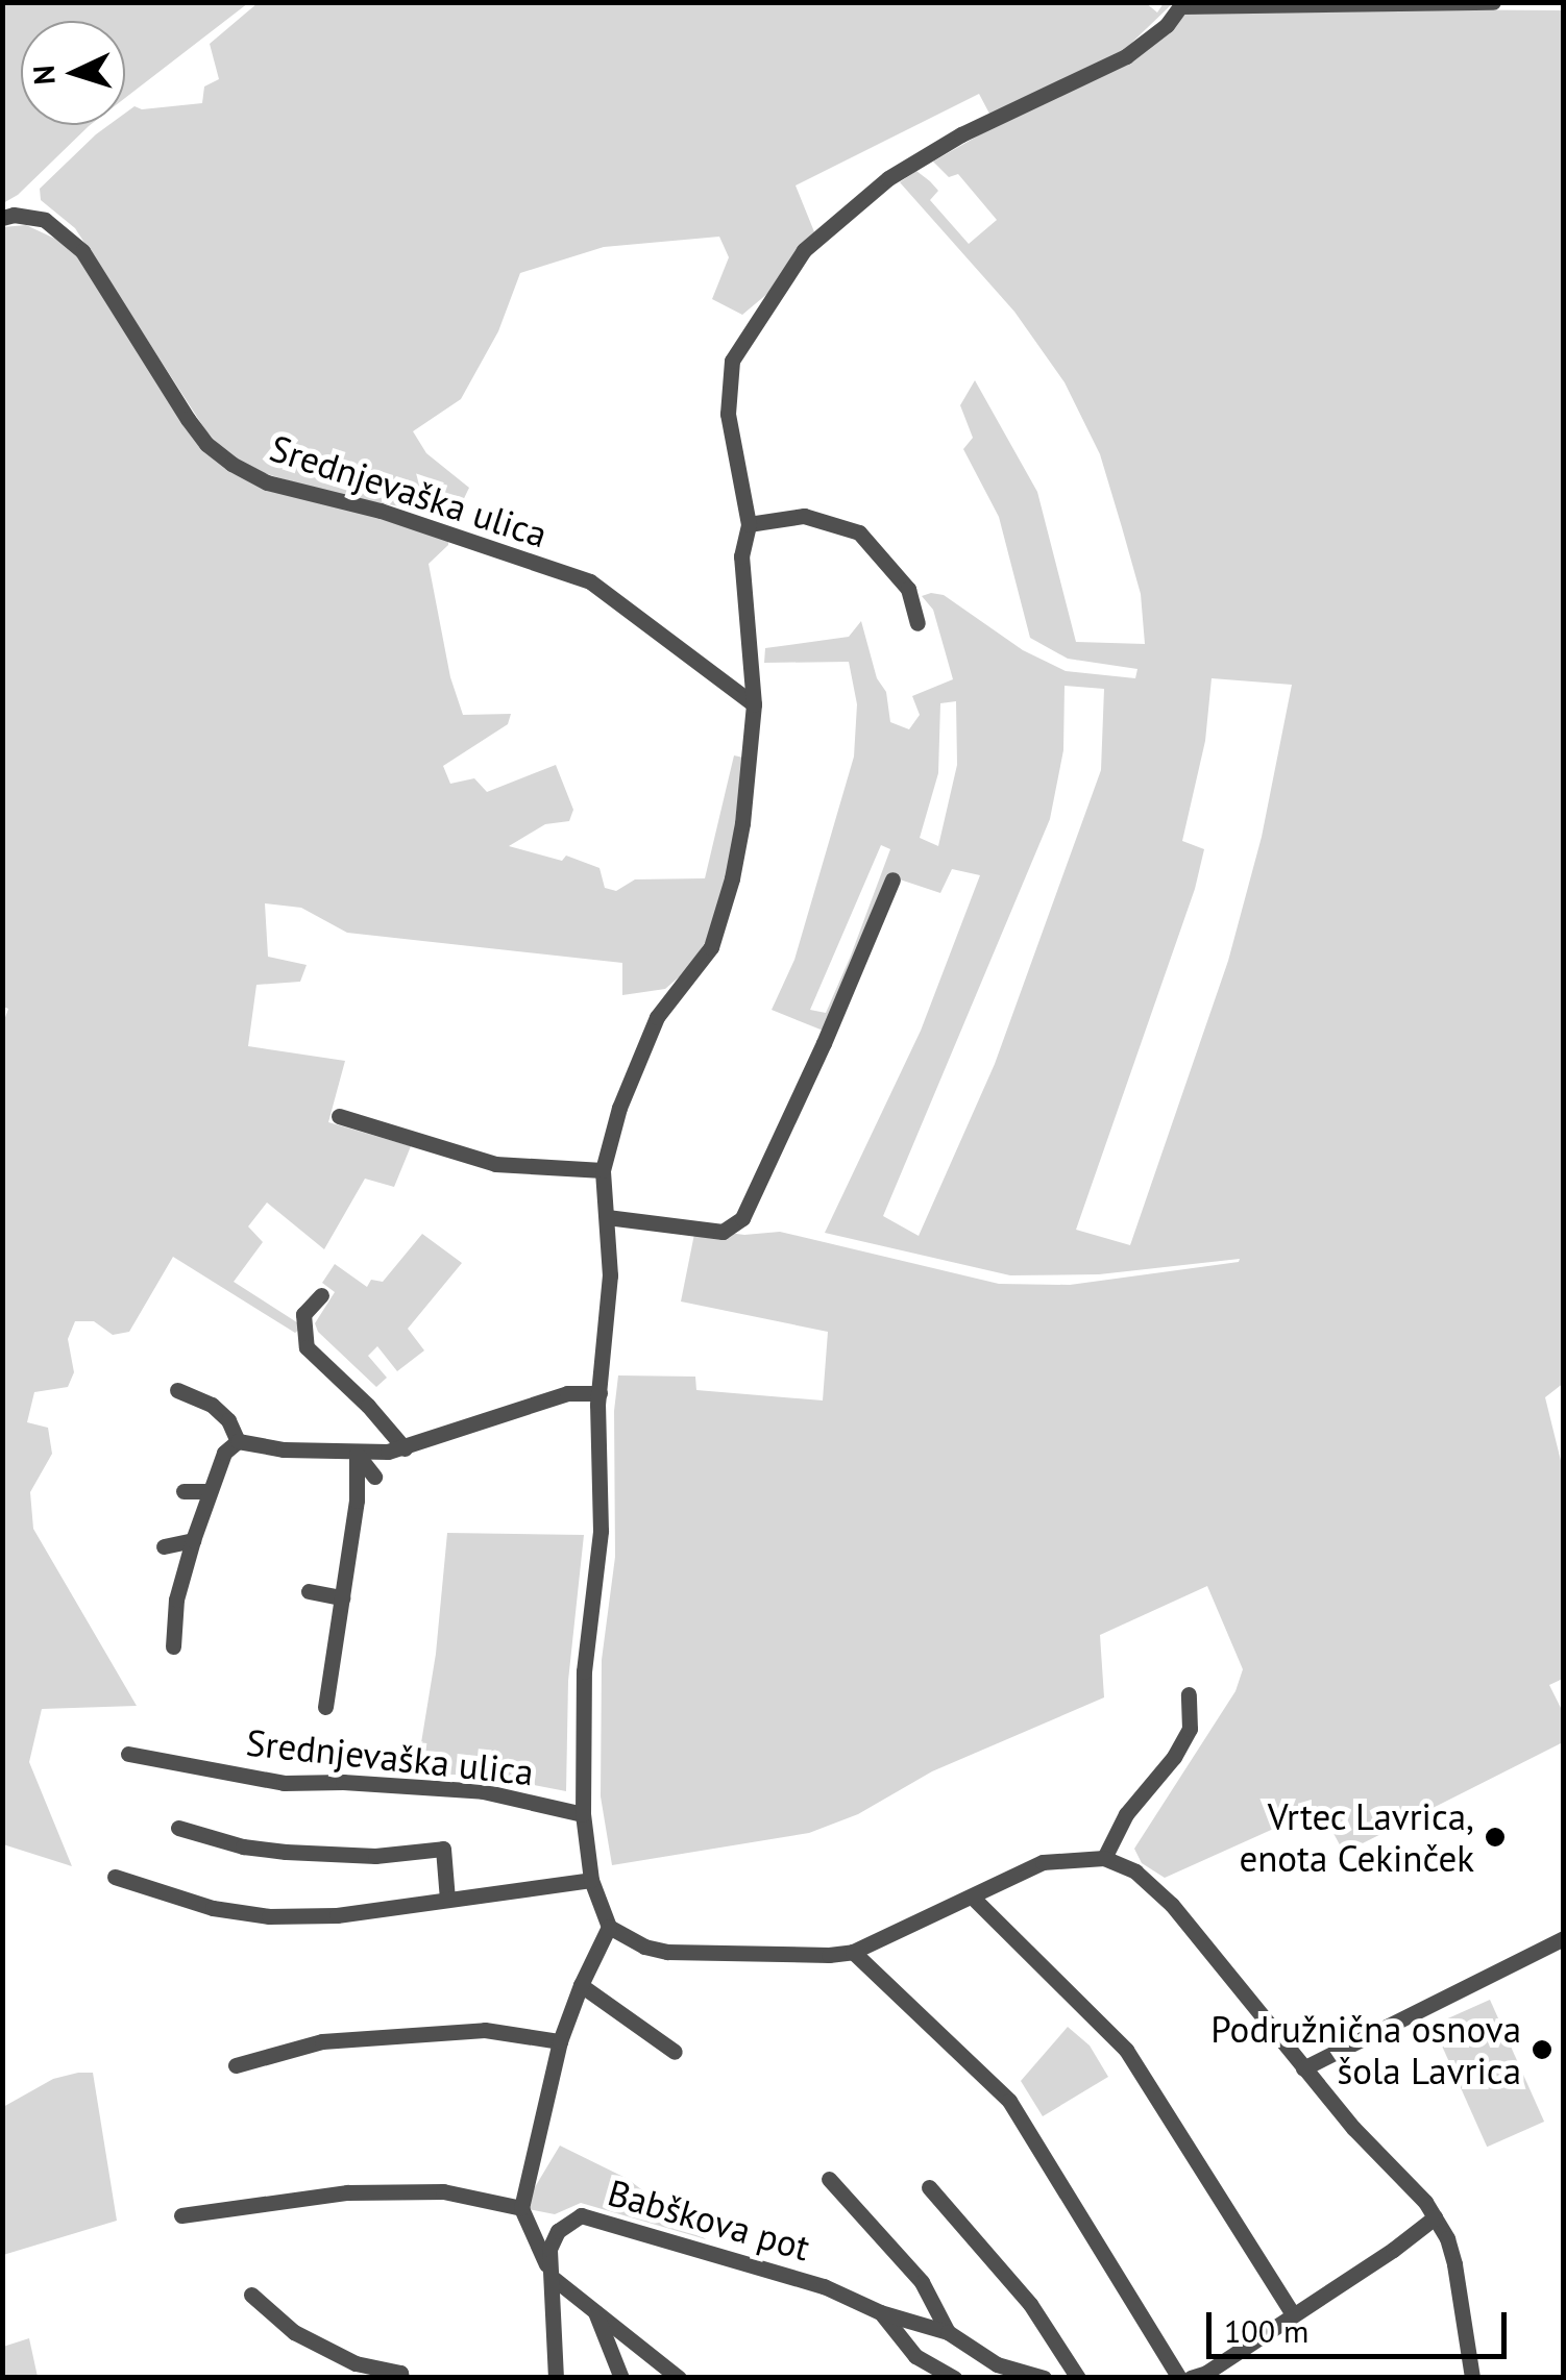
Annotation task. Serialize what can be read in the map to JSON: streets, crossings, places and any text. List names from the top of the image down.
{
  "streets": {
    "street": ["Srednjevaška ulica", "Babškova pot"]
  },
  "places": ["Vrtec Lavrica, enota Cekinček", "Podružnična osnova šola Lavrica"],
  "scale_bar": "100 m",
  "north": "left"
}
